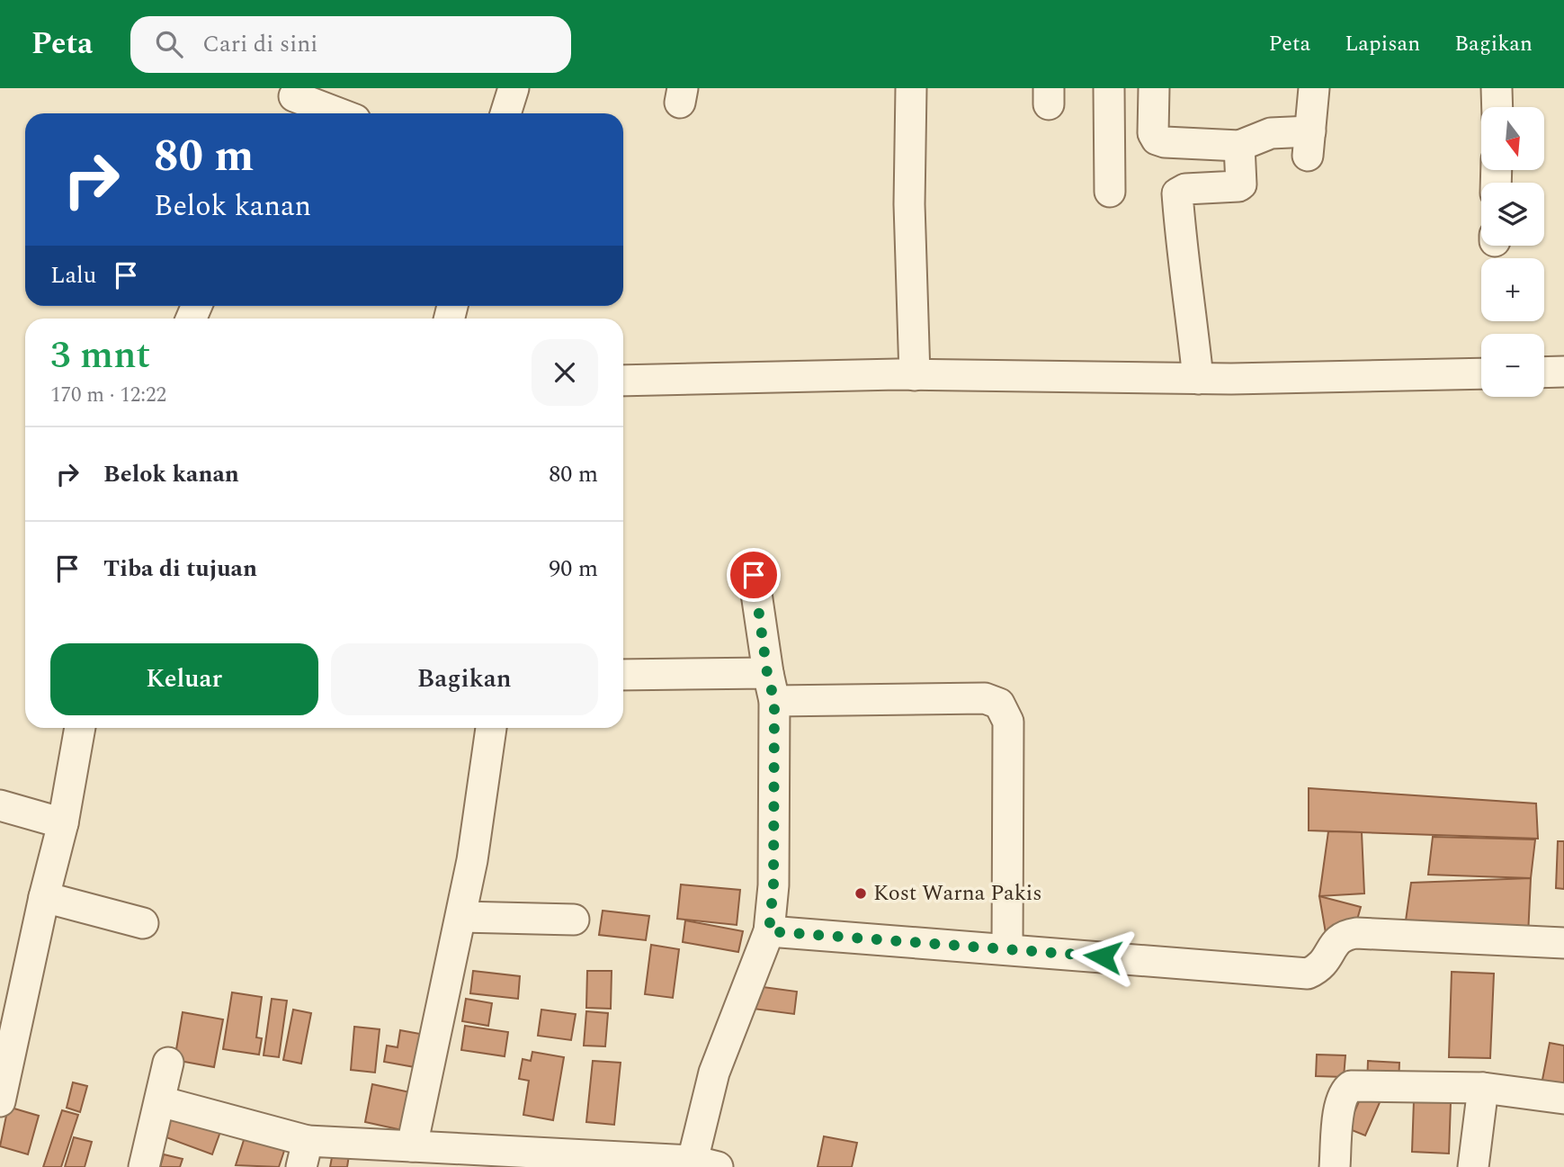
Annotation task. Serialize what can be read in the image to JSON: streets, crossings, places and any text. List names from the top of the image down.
{
  "places": ["Kost Warna Pakis"],
  "north": "bottom",
  "page": {
    "header": "Peta",
    "search": "Cari di sini",
    "nav": ["Peta", "Lapisan", "Bagikan"],
    "map_buttons": ["+", "−"],
    "turn": ["80 m", "Belok kanan"],
    "then": "Lalu",
    "heading": ["3 mnt", "170 m · 12:22"],
    "list": [
      {
        "name": "Belok kanan",
        "value": "80 m"
      },
      {
        "name": "Tiba di tujuan",
        "value": "90 m"
      }
    ],
    "buttons": ["Keluar", "Bagikan"]
  }
}
